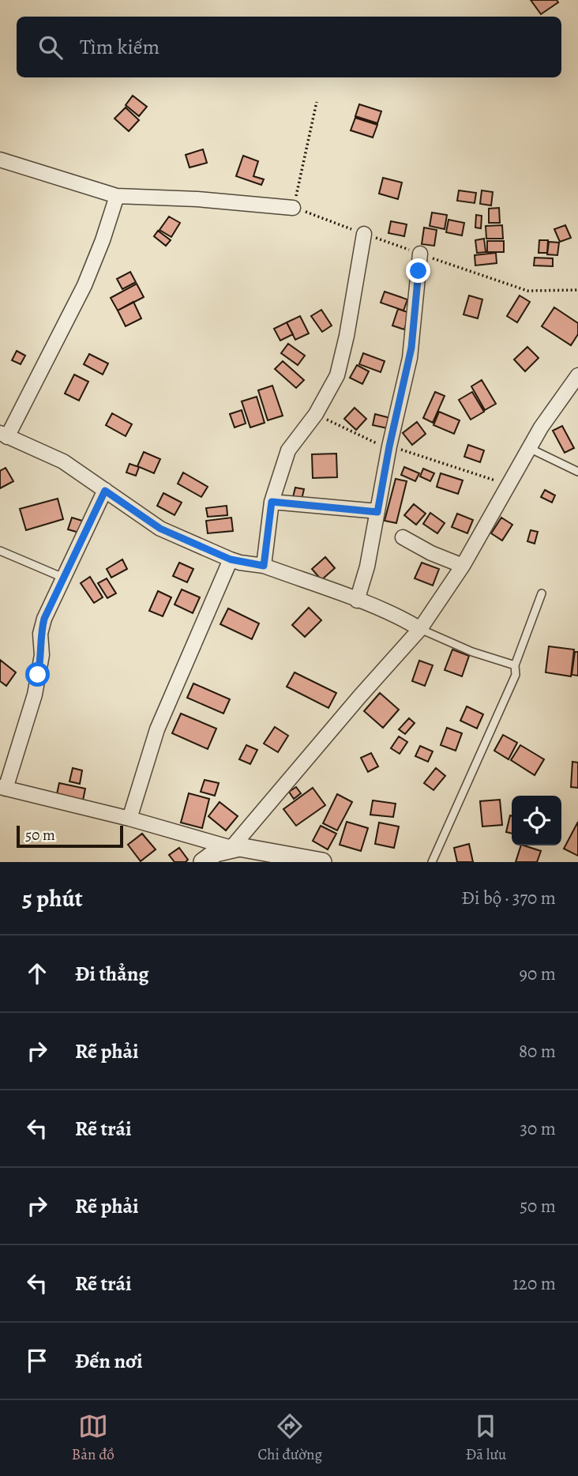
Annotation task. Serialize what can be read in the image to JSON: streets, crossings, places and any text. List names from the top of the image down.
{
  "scale_bar": "50 m",
  "page": {
    "search": "Tìm kiếm",
    "scale": "50 m",
    "heading": ["5 phút", "Đi bộ · 370 m"],
    "list": [
      ["Đi thẳng", "90 m"],
      ["Rẽ phải", "80 m"],
      ["Rẽ trái", "30 m"],
      ["Rẽ phải", "50 m"],
      ["Rẽ trái", "120 m"],
      "Đến nơi"
    ],
    "nav": ["Bản đồ", "Chỉ đường", "Đã lưu"]
  }
}
